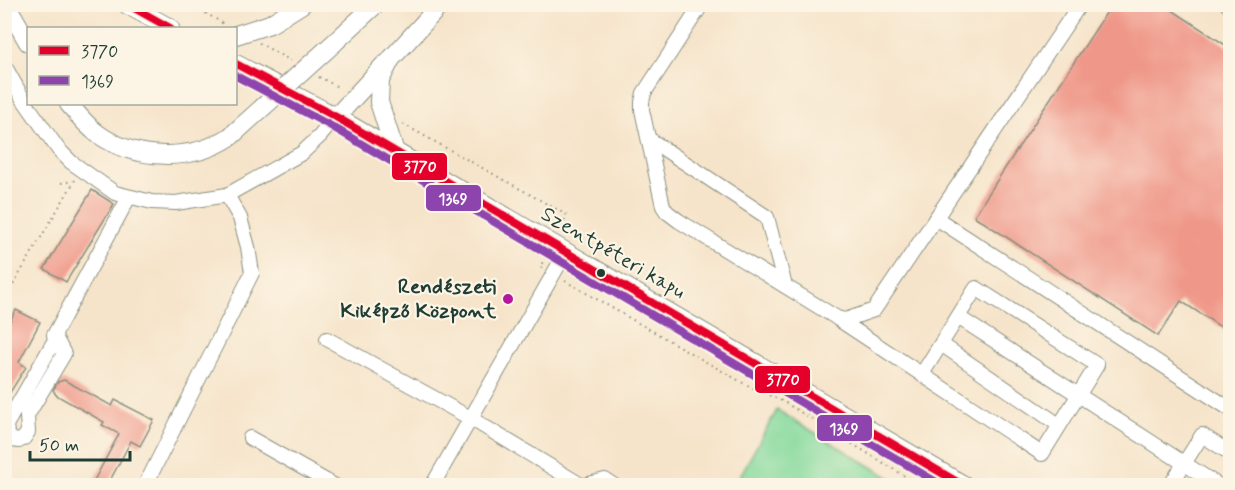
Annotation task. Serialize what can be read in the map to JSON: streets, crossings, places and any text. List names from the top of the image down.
{
  "streets": {
    "main road": ["Szentpéteri kapu"]
  },
  "places": ["Rendészeti Kiképző Központ"],
  "lines": ["transit line 3770", "transit line 1369"],
  "legend": ["3770", "1369"],
  "scale_bar": "50 m"
}
